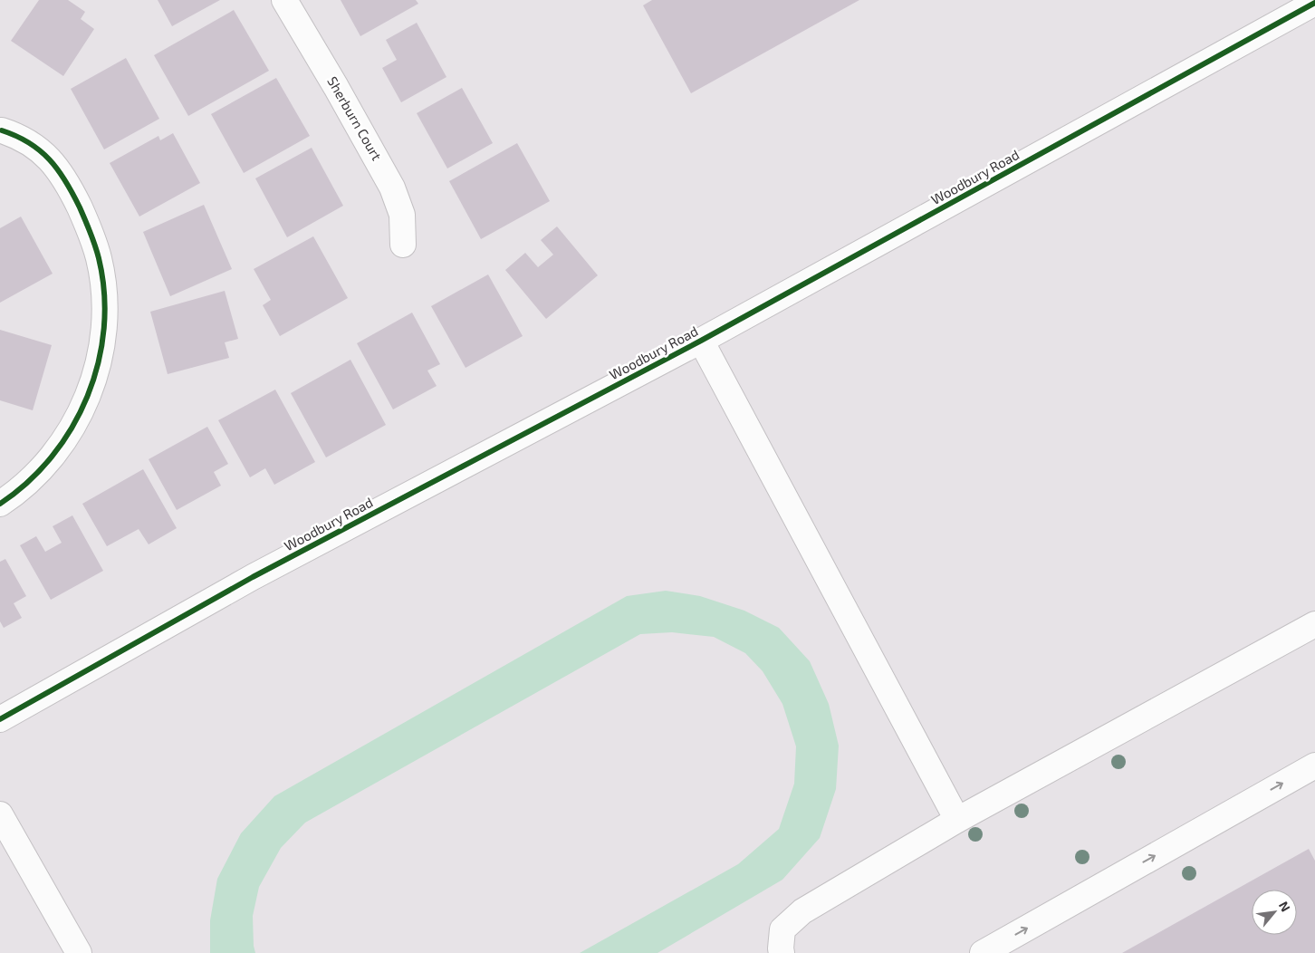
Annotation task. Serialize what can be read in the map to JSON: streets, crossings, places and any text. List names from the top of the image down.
{
  "streets": {
    "street": ["Sherburn Court", "Woodbury Road"]
  },
  "north": "top right"
}
